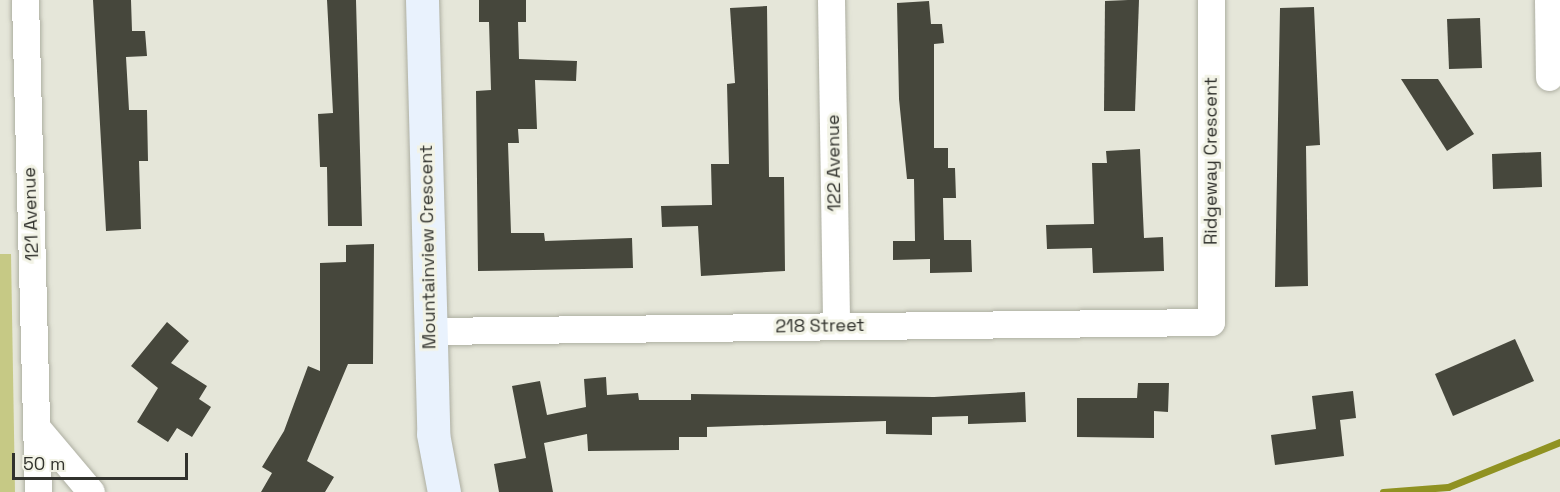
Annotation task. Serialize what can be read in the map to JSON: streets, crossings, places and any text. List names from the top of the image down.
{
  "streets": {
    "street": [
      "Ridgeway Crescent",
      "122 Avenue",
      "121 Avenue",
      "Mountainview Crescent",
      "218 Street"
    ]
  },
  "crossings": [
    ["Ridgeway Crescent", "218 Street"],
    ["122 Avenue", "218 Street"],
    ["Mountainview Crescent", "218 Street"]
  ],
  "scale_bar": "50 m"
}
